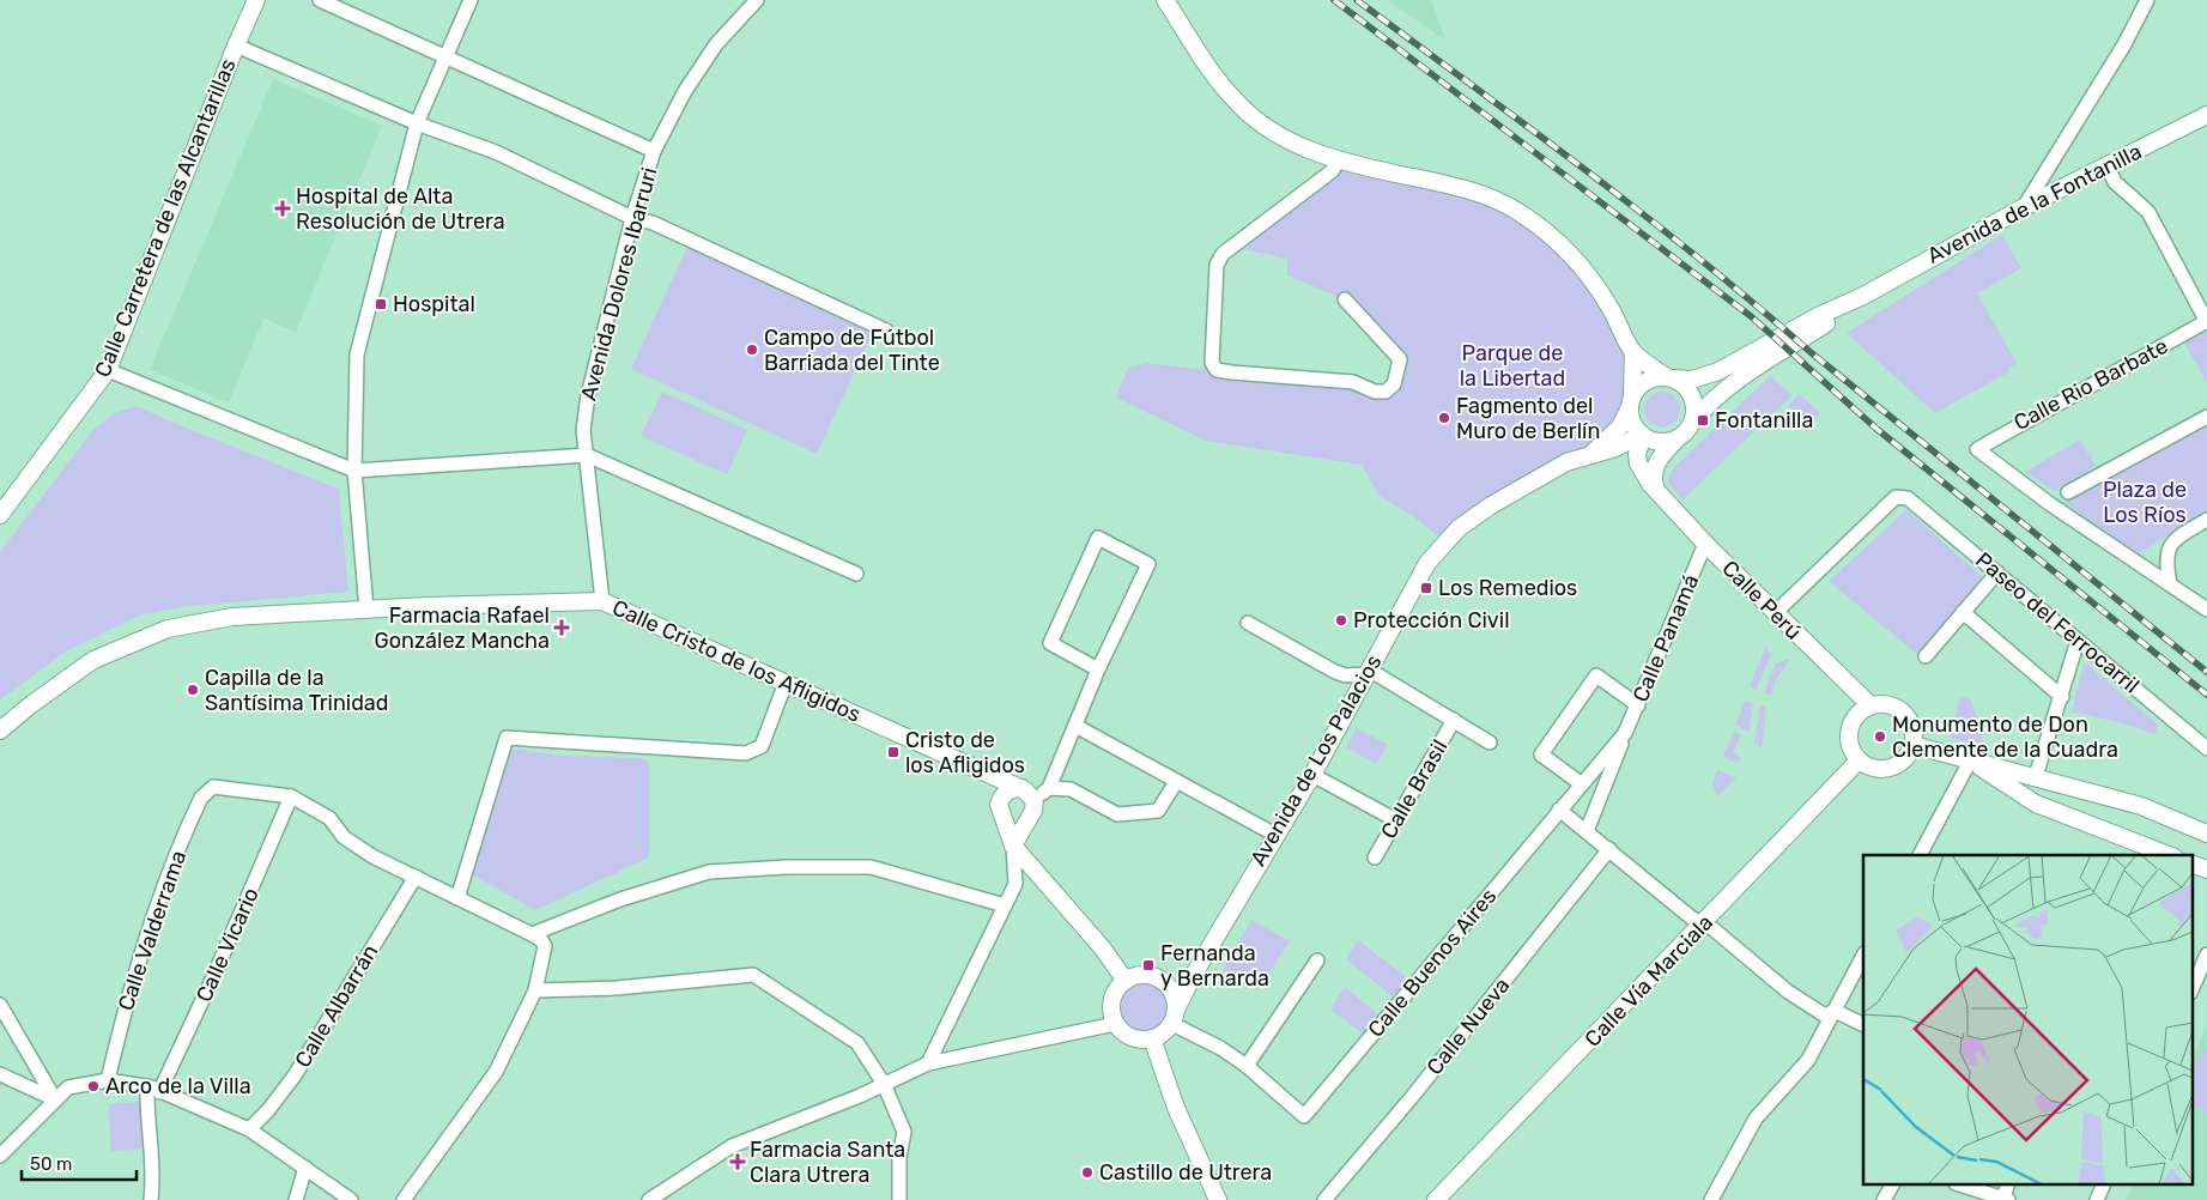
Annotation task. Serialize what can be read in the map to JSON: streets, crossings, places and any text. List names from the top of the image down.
{
  "streets": {
    "street": [
      "Avenida de la Fontanilla",
      "Calle Carretera de las Alcantarillas",
      "Avenida Dolores Ibarruri",
      "Calle Rio Barbate",
      "Calle Perú",
      "Paseo del Ferrocarril",
      "Calle Panamá",
      "Calle Cristo de los Afligidos",
      "Avenida de Los Palacios",
      "Calle Brasil",
      "Calle Valderrama",
      "Calle Vicario",
      "Calle Buenos Aires",
      "Calle Vía Marciala",
      "Calle Albarrán",
      "Calle Nueva"
    ]
  },
  "crossings": [
    ["Avenida de la Fontanilla", "Avenida de Los Palacios"],
    ["Avenida Dolores Ibarruri", "Calle Cristo de los Afligidos"],
    ["Calle Perú", "Paseo del Ferrocarril"],
    ["Calle Perú", "Calle Panamá"],
    ["Calle Perú", "Calle Vía Marciala"],
    ["Calle Panamá", "Calle Buenos Aires"],
    ["Calle Valderrama", "Calle Vicario"]
  ],
  "parks": ["Parque de la Libertad", "Plaza de Los Ríos"],
  "places": {
    "health": ["Hospital de Alta Resolución de Utrera", "Farmacia Rafael González Mancha", "Farmacia Santa Clara Utrera"],
    "transit": [
      "Hospital",
      "Fontanilla",
      "Los Remedios",
      "Cristo de los Afligidos",
      "Fernanda y Bernarda"
    ],
    "other": [
      "Campo de Fútbol Barriada del Tinte",
      "Fagmento del Muro de Berlín",
      "Protección Civil",
      "Capilla de la Santísima Trinidad",
      "Monumento de Don Clemente de la Cuadra",
      "Arco de la Villa",
      "Castillo de Utrera"
    ]
  },
  "scale_bar": "50 m"
}
